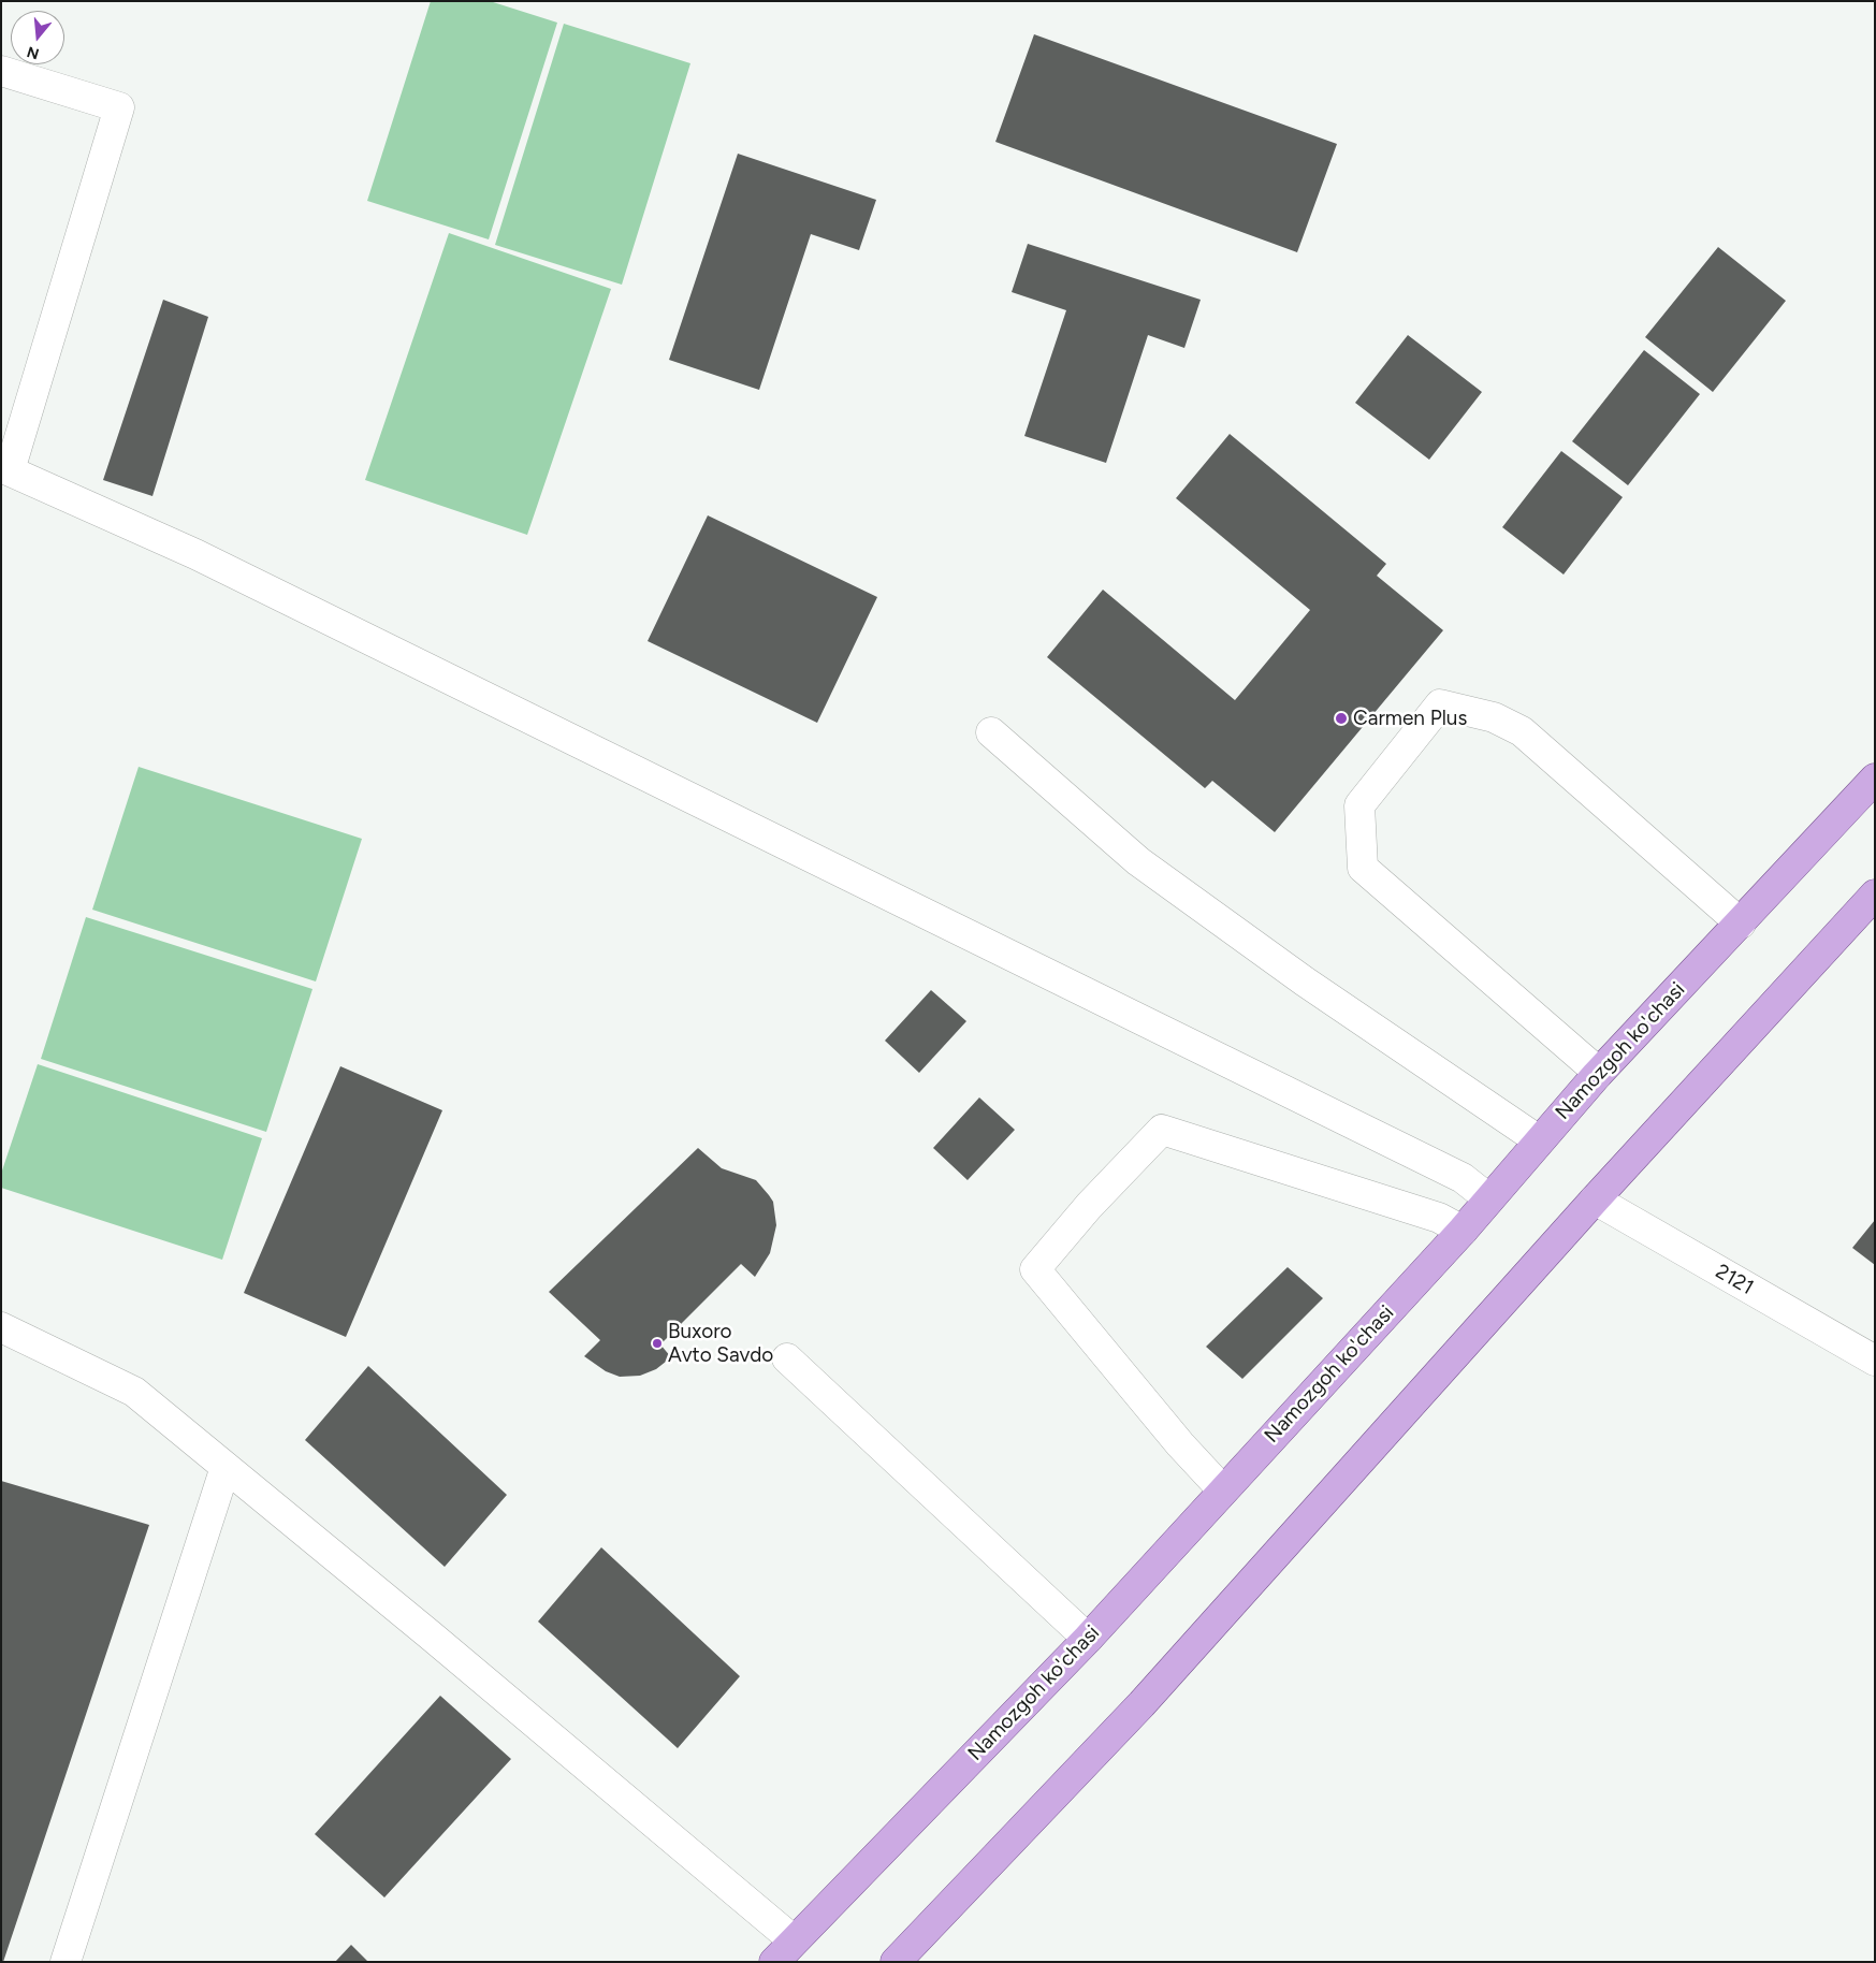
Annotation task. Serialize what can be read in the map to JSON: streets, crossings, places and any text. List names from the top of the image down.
{
  "streets": {
    "main road": ["Namozgoh ko'chasi"],
    "street": ["2121"]
  },
  "places": ["Carmen Plus", "Buxoro Avto Savdo"],
  "north": "bottom"
}
